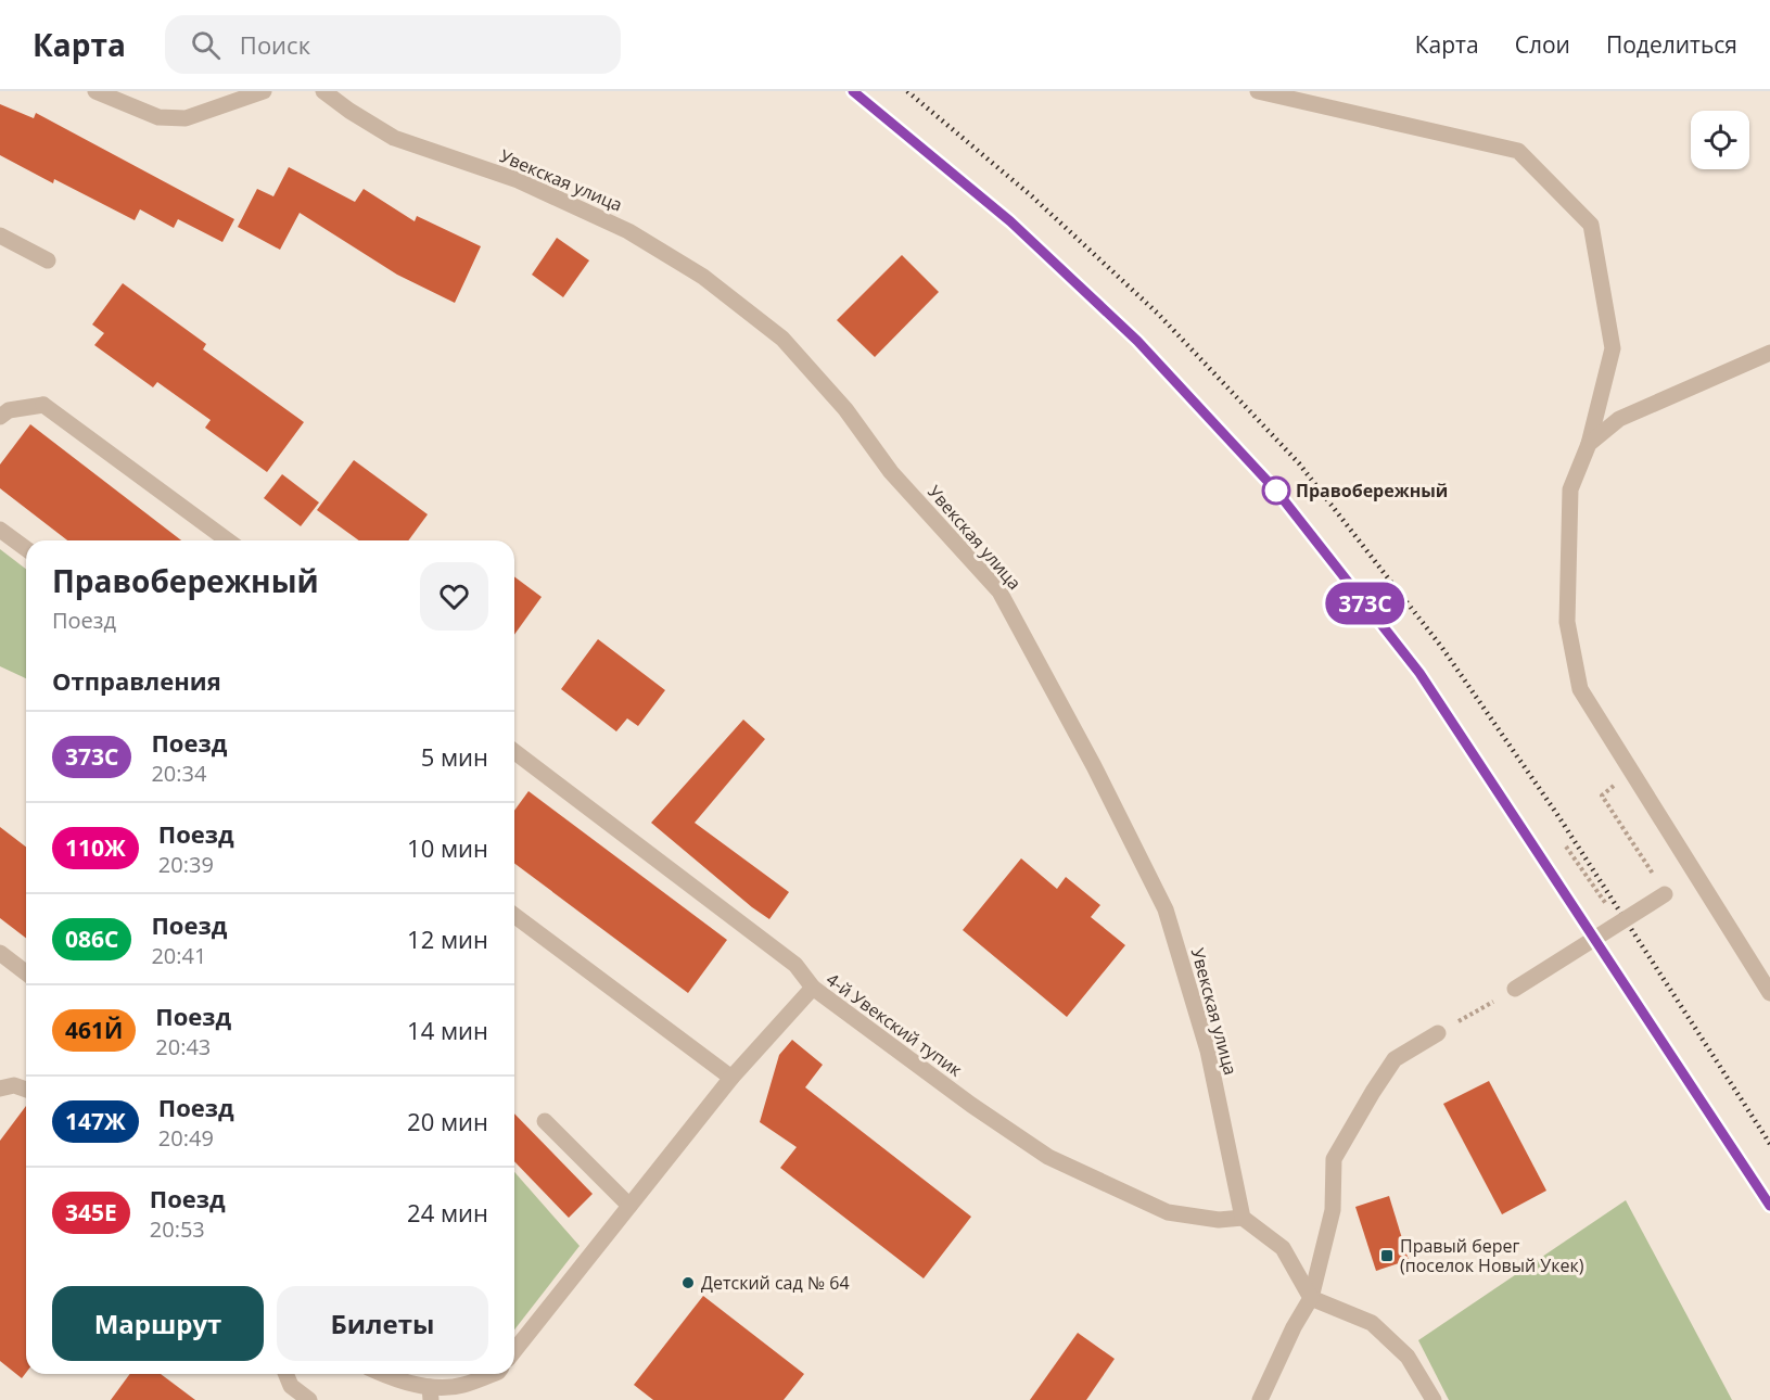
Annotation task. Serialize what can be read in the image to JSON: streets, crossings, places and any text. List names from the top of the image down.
{
  "streets": {
    "street": ["Увекская улица", "4-й Увекский тупик"]
  },
  "crossings": [
    ["Увекская улица", "4-й Увекский тупик"]
  ],
  "places": {
    "other": ["Правобережный", "Детский сад № 64"],
    "transit": ["Правый берег (поселок Новый Укек)"]
  },
  "page": {
    "header": "Карта",
    "search": "Поиск",
    "nav": ["Карта", "Слои", "Поделиться"],
    "on_map": "373C",
    "heading": [
      ["Правобережный", "Поезд"],
      "Отправления"
    ],
    "list": [
      {
        "mark": "373C",
        "name": "Поезд",
        "note": "20:34",
        "value": "5 мин"
      },
      {
        "mark": "110Ж",
        "name": "Поезд",
        "note": "20:39",
        "value": "10 мин"
      },
      {
        "mark": "086С",
        "name": "Поезд",
        "note": "20:41",
        "value": "12 мин"
      },
      {
        "mark": "461Й",
        "name": "Поезд",
        "note": "20:43",
        "value": "14 мин"
      },
      {
        "mark": "147Ж",
        "name": "Поезд",
        "note": "20:49",
        "value": "20 мин"
      },
      {
        "mark": "345Е",
        "name": "Поезд",
        "note": "20:53",
        "value": "24 мин"
      }
    ],
    "buttons": ["Маршрут", "Билеты"]
  }
}
